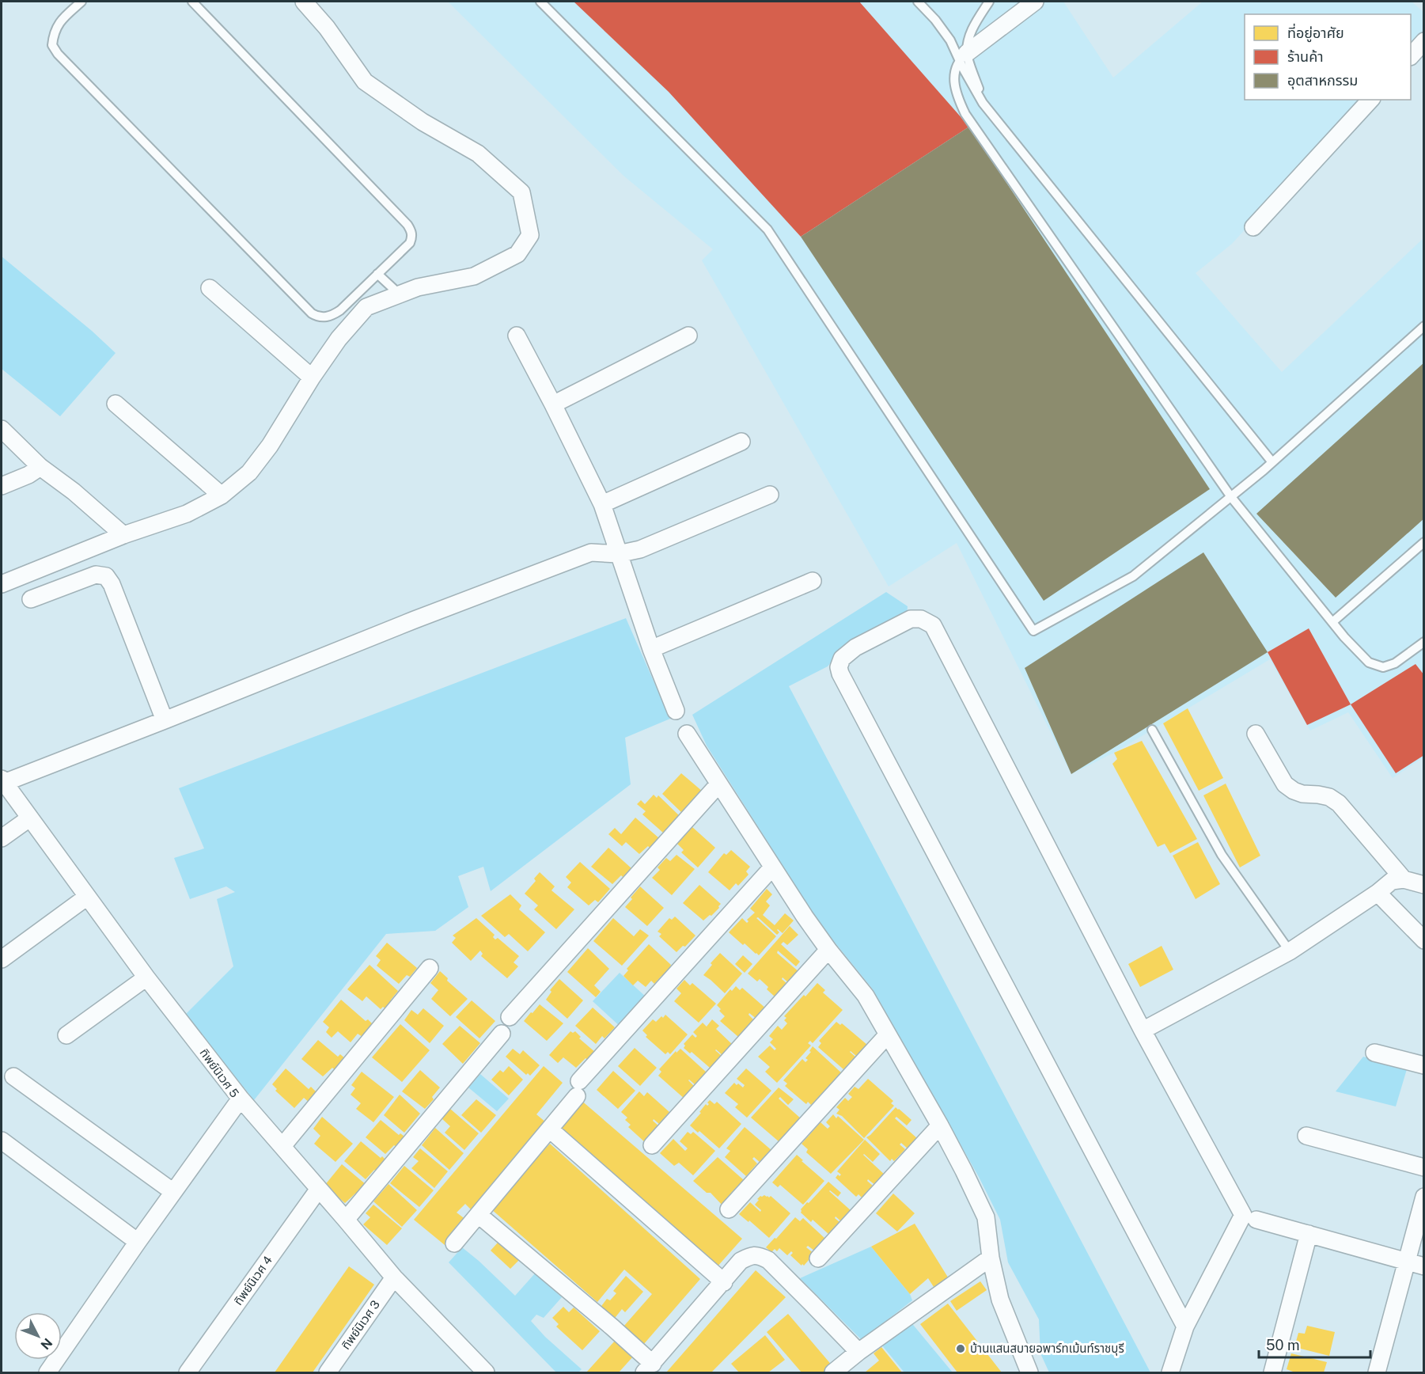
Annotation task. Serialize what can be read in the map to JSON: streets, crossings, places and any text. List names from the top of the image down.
{
  "streets": {
    "street": ["ทิพย์นิเวศ 5", "ทิพย์นิเวศ 4", "ทิพย์นิเวศ 3"]
  },
  "places": ["บ้านแสนสบายอพาร์ทเม้นท์ราชบุรี"],
  "legend": ["ที่อยู่อาศัย", "ร้านค้า", "อุตสาหกรรม"],
  "scale_bar": "50 m",
  "north": "bottom right"
}
